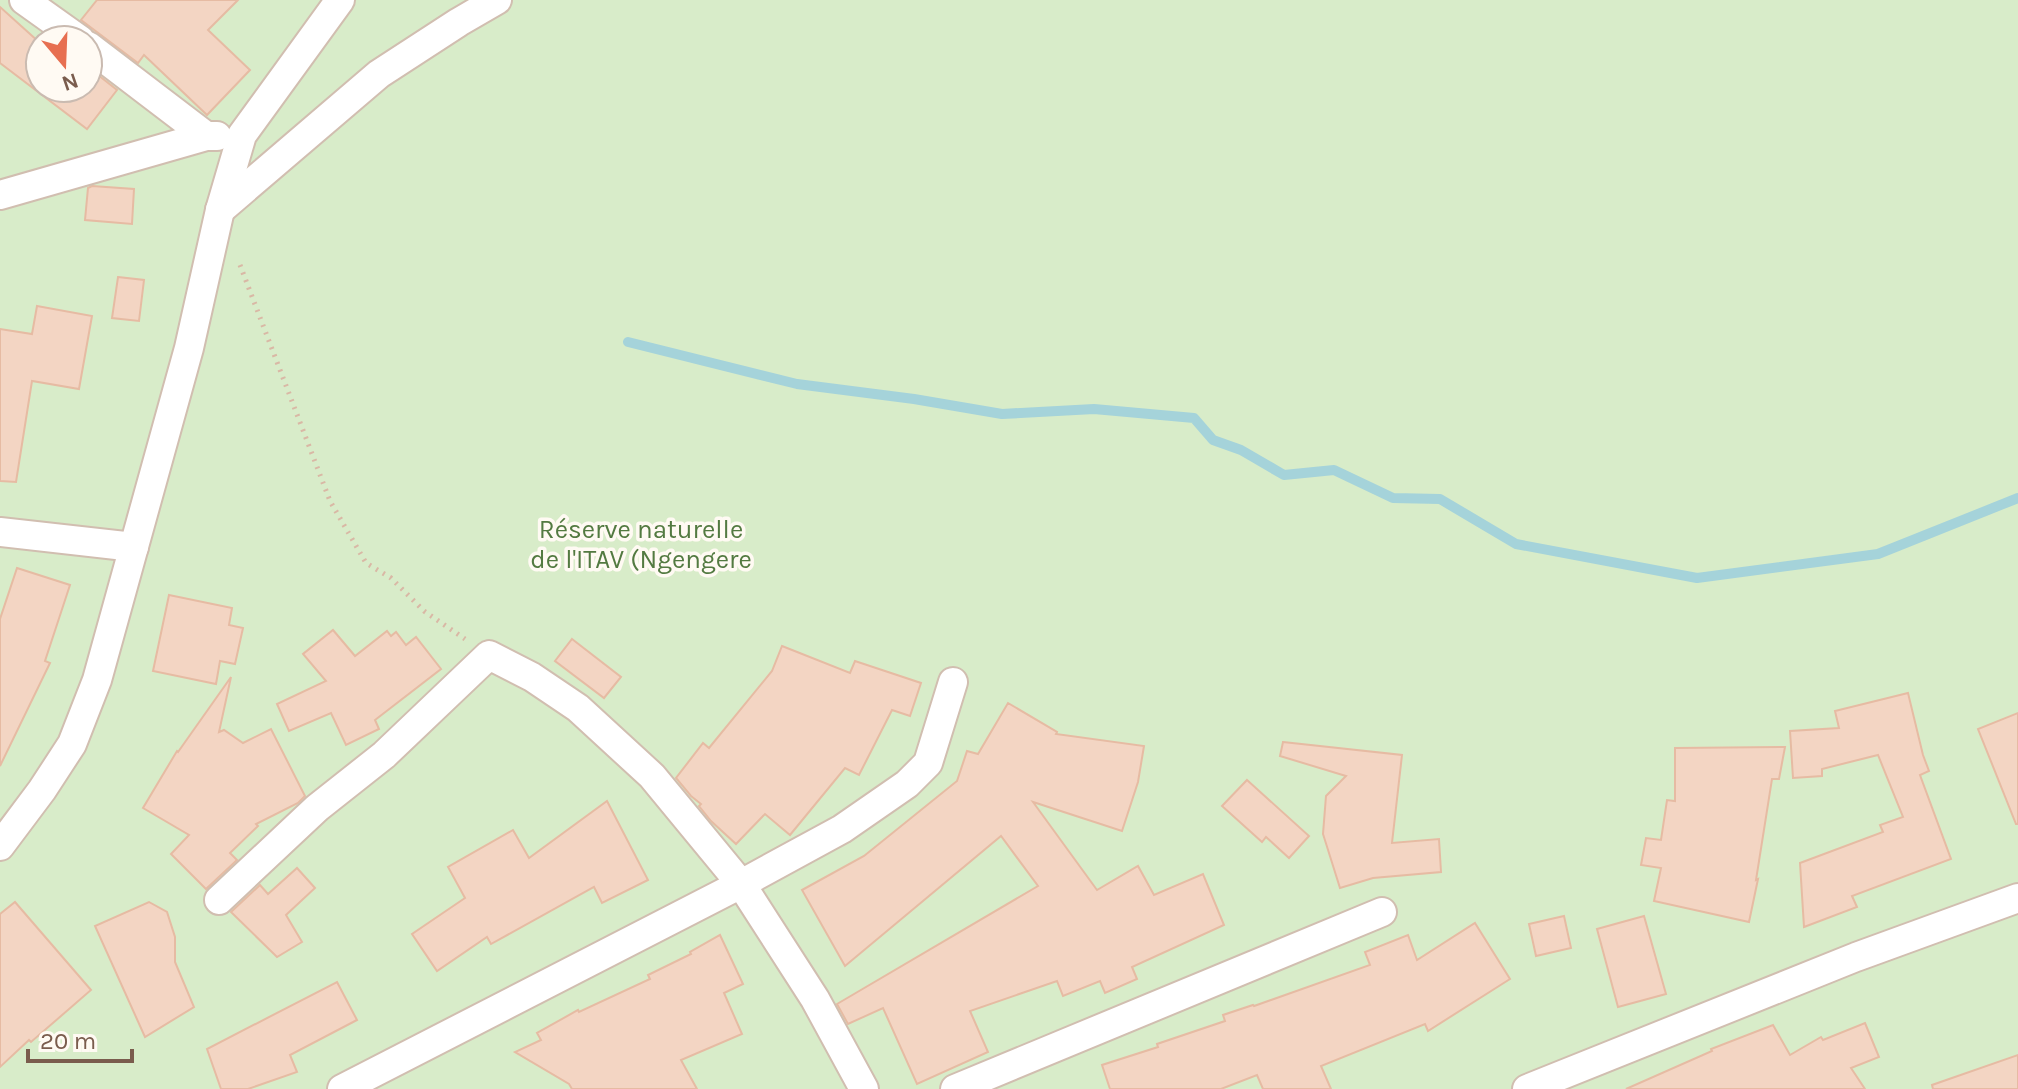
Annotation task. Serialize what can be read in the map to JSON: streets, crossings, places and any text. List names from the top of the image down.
{
  "parks": ["Réserve naturelle de l'ITAV (Ngengere"],
  "scale_bar": "20 m",
  "north": "bottom"
}
